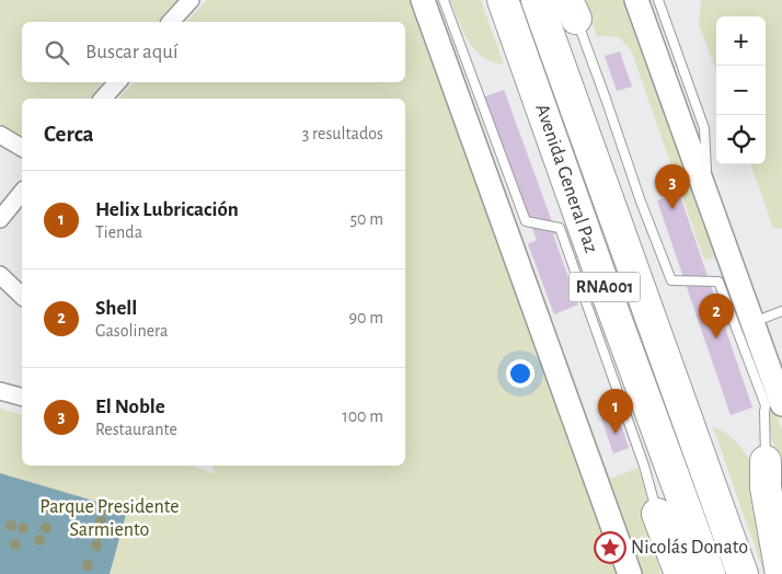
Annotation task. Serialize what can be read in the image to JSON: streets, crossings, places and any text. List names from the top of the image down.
{
  "streets": {
    "highway": ["Avenida General Paz", "RNA001"]
  },
  "parks": ["Parque Presidente Sarmiento"],
  "places": {
    "place": ["Nicolás Donato"]
  },
  "page": {
    "map_buttons": ["+", "−"],
    "search": "Buscar aquí",
    "heading": ["Cerca", "3 resultados"],
    "pins": ["3", "2", "1"],
    "list": [
      {
        "mark": "1",
        "name": "Helix Lubricación",
        "note": "Tienda",
        "value": "50 m"
      },
      {
        "mark": "2",
        "name": "Shell",
        "note": "Gasolinera",
        "value": "90 m"
      },
      {
        "mark": "3",
        "name": "El Noble",
        "note": "Restaurante",
        "value": "100 m"
      }
    ]
  }
}
